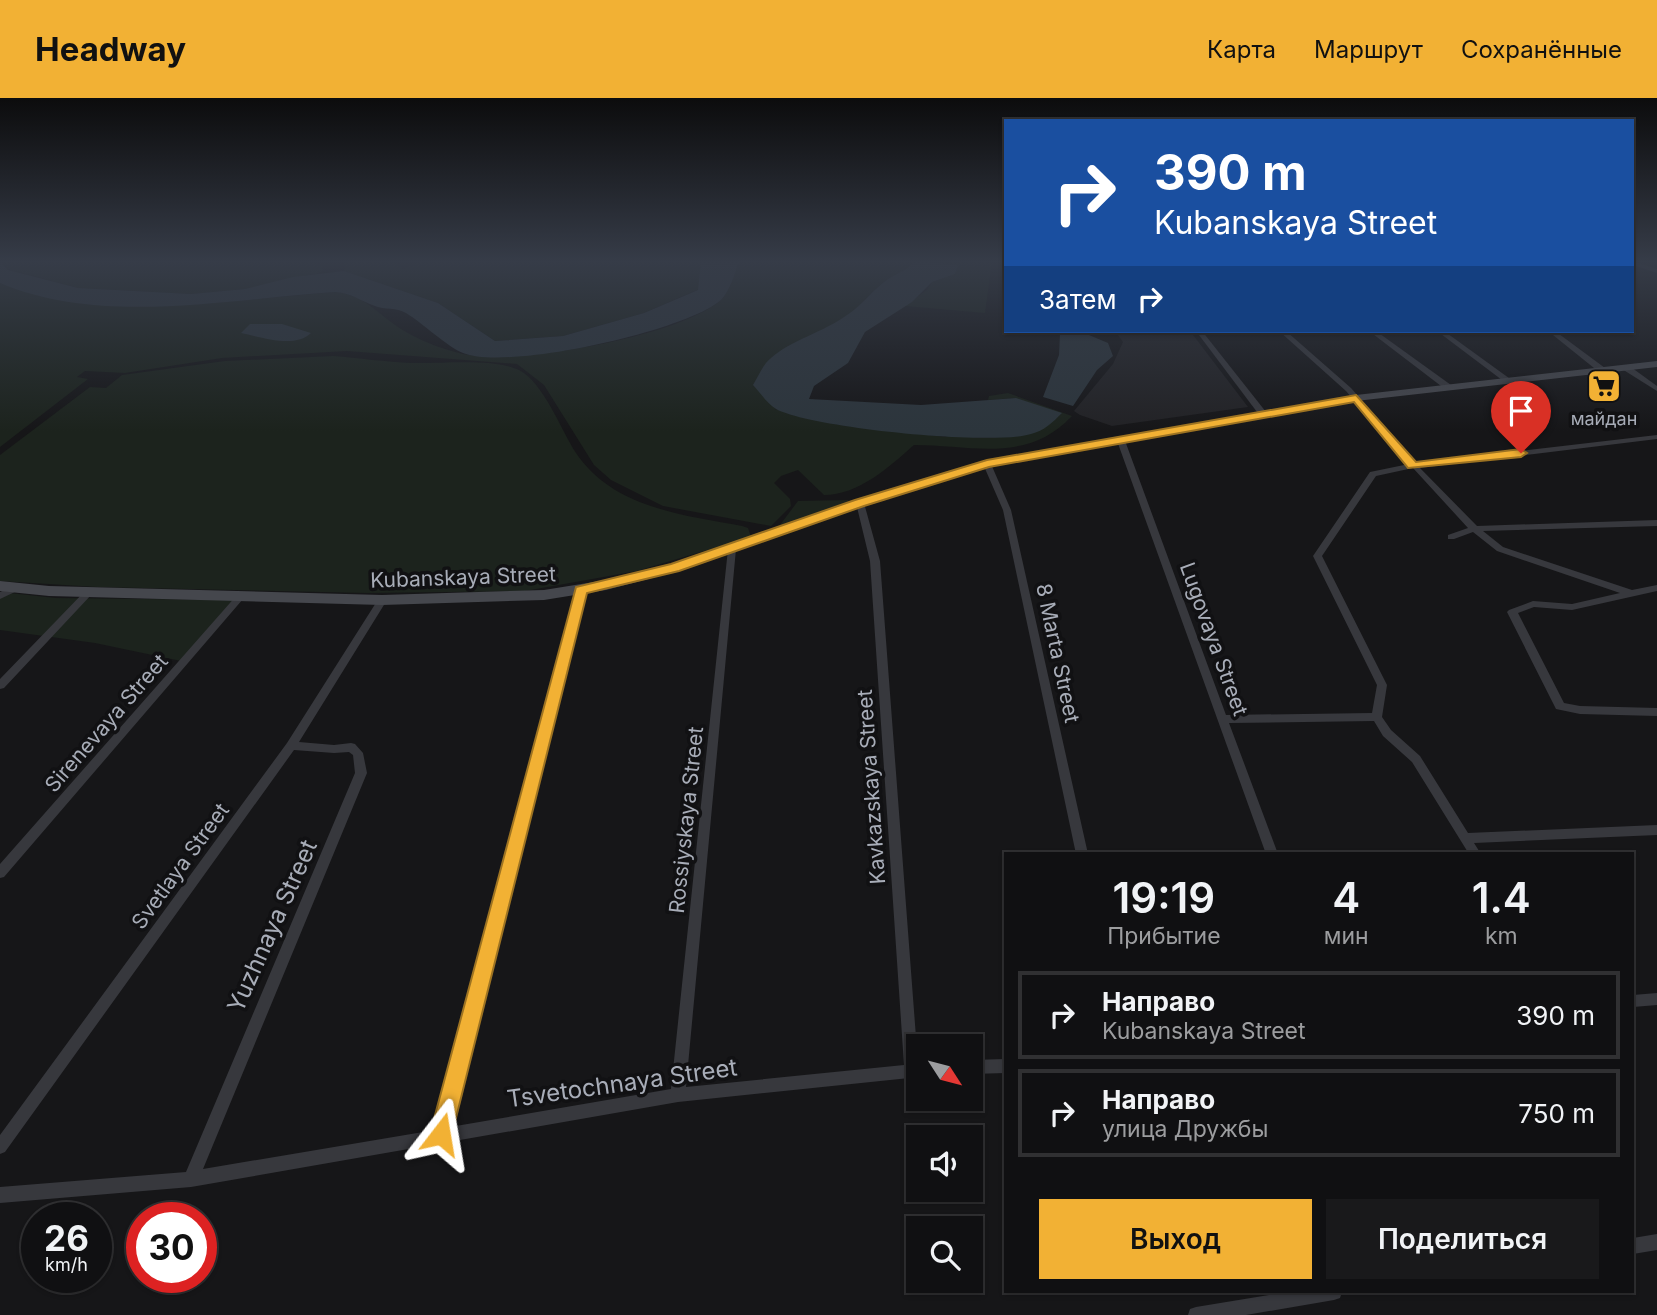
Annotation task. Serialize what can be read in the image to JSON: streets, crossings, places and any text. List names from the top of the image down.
{
  "streets": {
    "main road": ["Kubanskaya Street"],
    "street": [
      "Lugovaya Street",
      "8 Marta Street",
      "Sirenevaya Street",
      "Kavkazskaya Street",
      "Rossiyskaya Street",
      "Svetlaya Street",
      "Yuzhnaya Street",
      "Tsvetochnaya Street"
    ]
  },
  "crossings": [
    ["Kubanskaya Street", "Lugovaya Street"],
    ["Kubanskaya Street", "8 Marta Street"],
    ["Kubanskaya Street", "Sirenevaya Street"],
    ["Kubanskaya Street", "Kavkazskaya Street"],
    ["Kubanskaya Street", "Rossiyskaya Street"],
    ["Kubanskaya Street", "Svetlaya Street"],
    ["Rossiyskaya Street", "Tsvetochnaya Street"],
    ["Svetlaya Street", "Yuzhnaya Street"],
    ["Yuzhnaya Street", "Tsvetochnaya Street"]
  ],
  "places": {
    "supermarket": ["майдан"]
  },
  "north": "bottom right",
  "page": {
    "header": "Headway",
    "nav": ["Карта", "Маршрут", "Сохранённые"],
    "turn": ["390 m", "Kubanskaya Street"],
    "then": "Затем",
    "eta": [
      "19:19",
      "Прибытие",
      "4",
      "мин",
      "1.4",
      "km"
    ],
    "list": [
      {
        "name": "Направо",
        "note": "Kubanskaya Street",
        "value": "390 m"
      },
      {
        "name": "Направо",
        "note": "улица Дружбы",
        "value": "750 m"
      }
    ],
    "buttons": ["Выход", "Поделиться"],
    "speed": "26 km/h",
    "limit": "30"
  }
}
